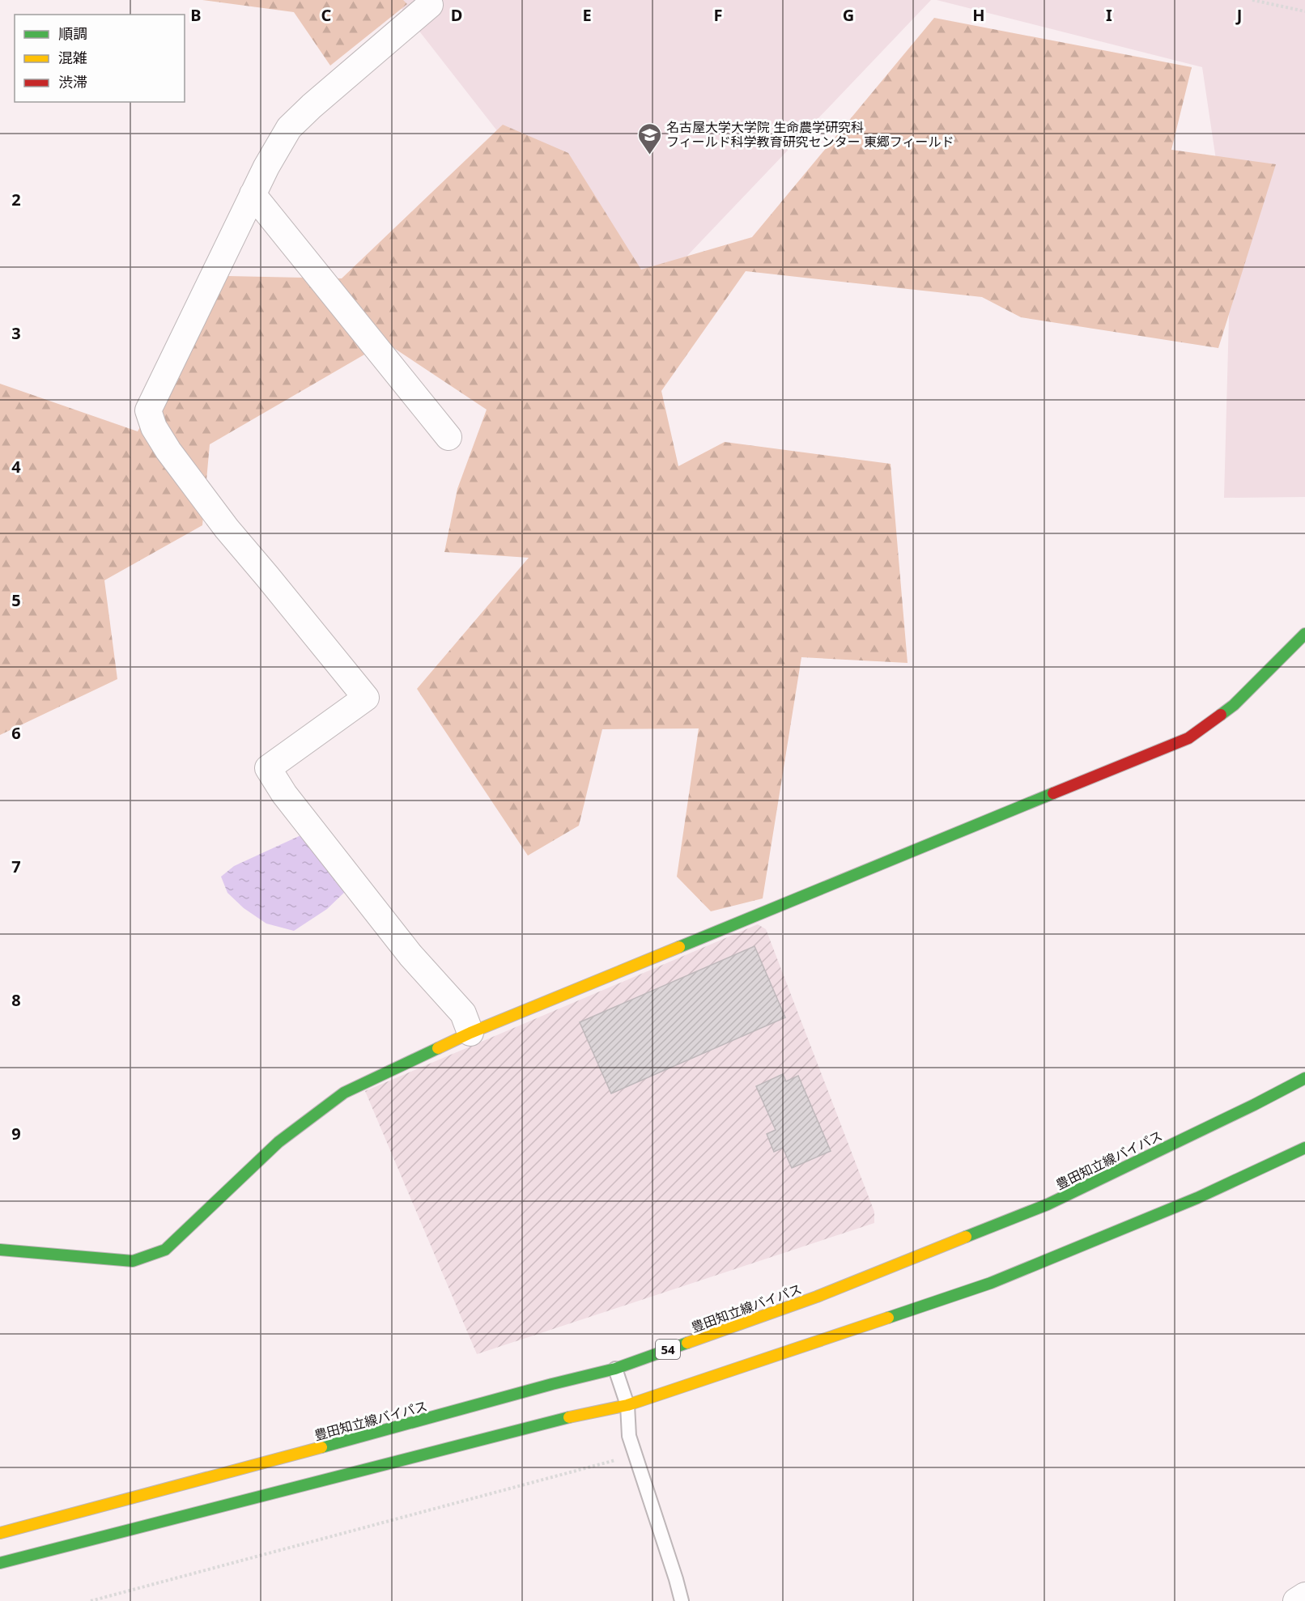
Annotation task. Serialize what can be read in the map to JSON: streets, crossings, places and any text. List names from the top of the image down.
{
  "streets": {
    "main road": ["豊田知立線バイパス", "54"]
  },
  "places": {
    "school or university": ["名古屋大学大学院 生命農学研究科 フィールド科学教育研究センター 東郷フィールド"]
  },
  "legend": ["順調", "混雑", "渋滞"],
  "grid": {
    "columns": [
      "B",
      "C",
      "D",
      "E",
      "F",
      "G",
      "H",
      "I",
      "J"
    ],
    "rows": [
      "2",
      "3",
      "4",
      "5",
      "6",
      "7",
      "8",
      "9"
    ]
  }
}
